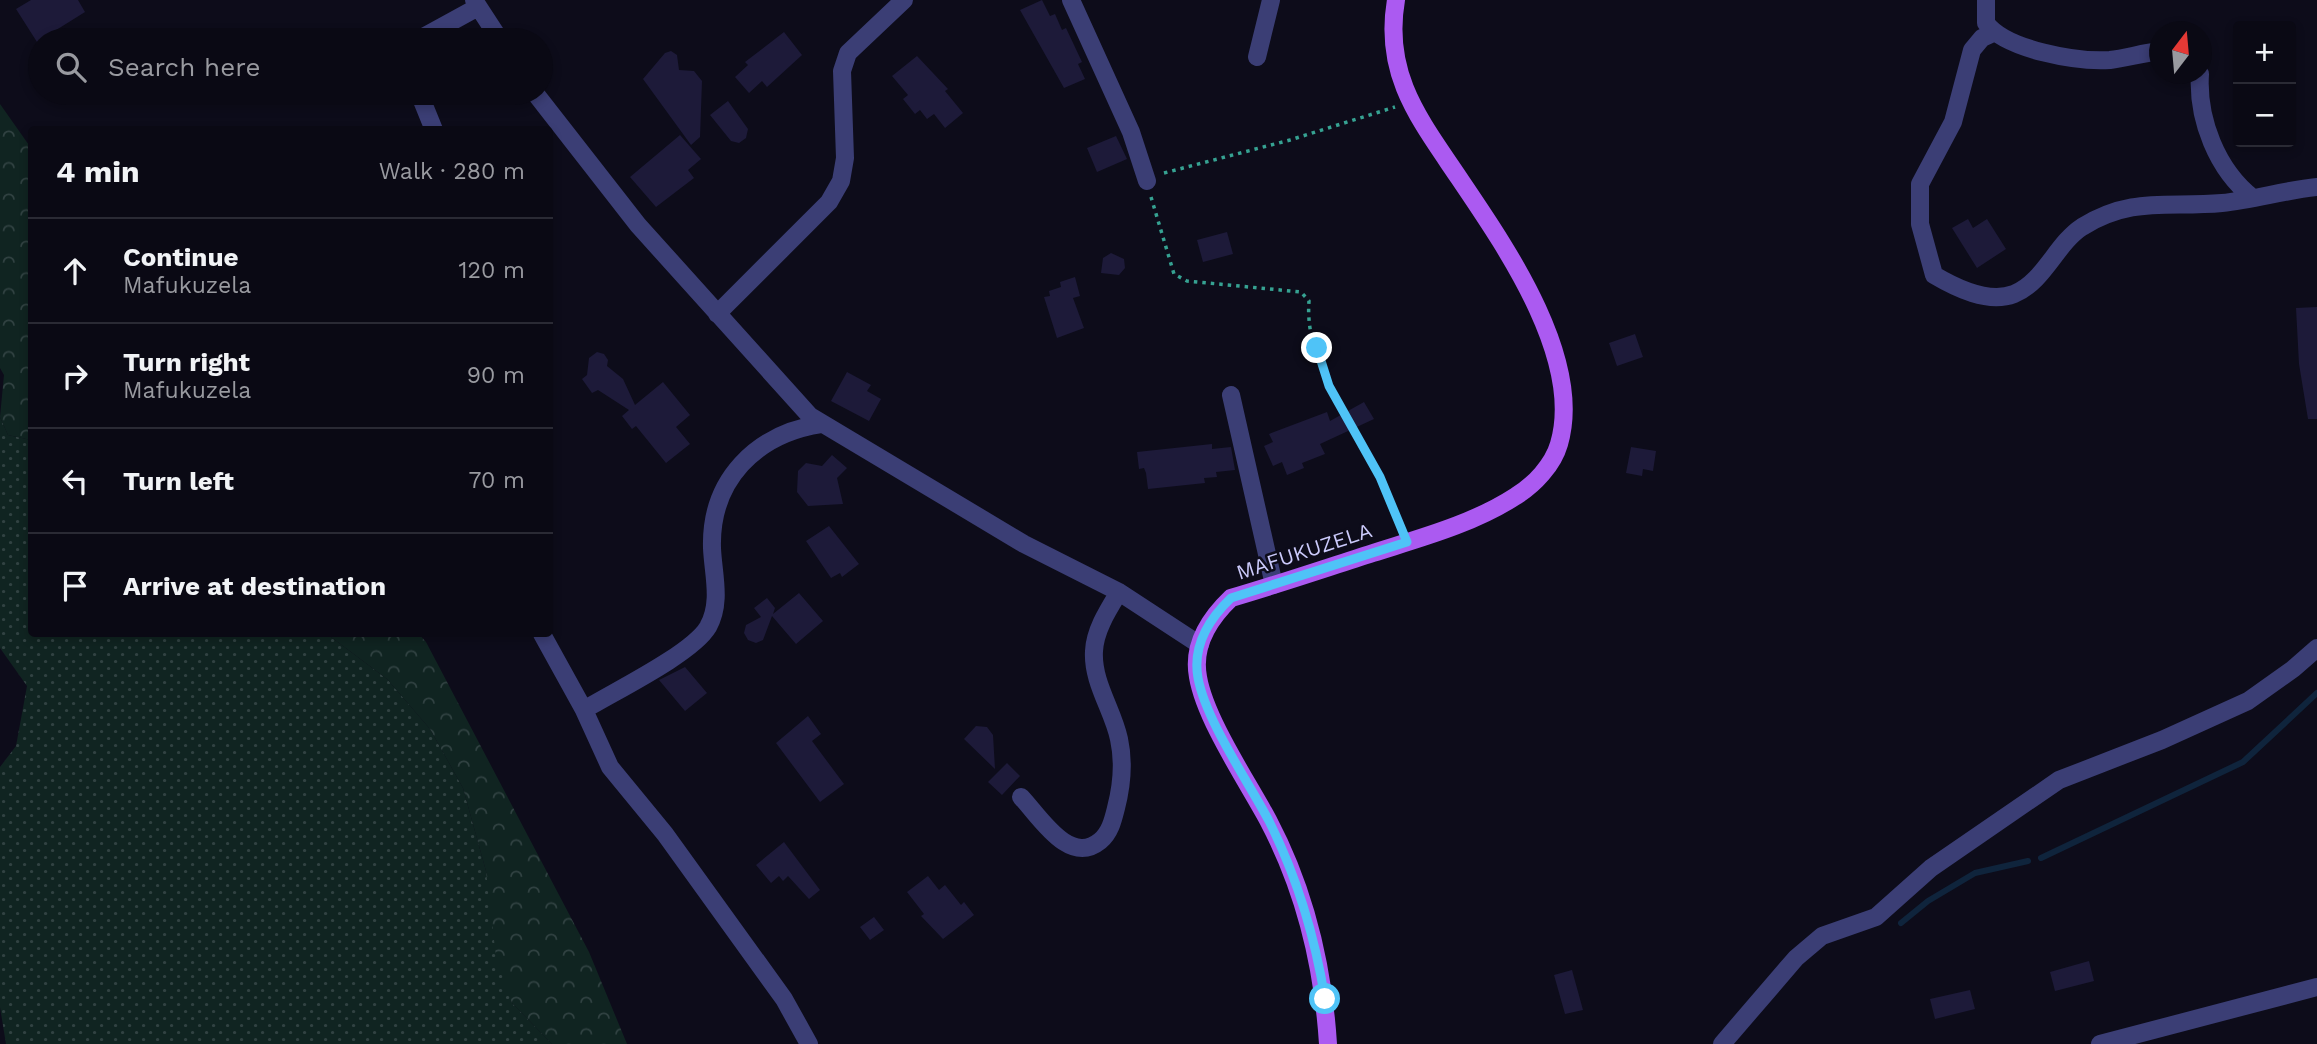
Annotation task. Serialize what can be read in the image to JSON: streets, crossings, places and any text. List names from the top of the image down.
{
  "streets": {
    "main road": ["MAFUKUZELA"]
  },
  "north": "top",
  "page": {
    "map_buttons": ["+", "−"],
    "search": "Search here",
    "heading": ["4 min", "Walk · 280 m"],
    "list": [
      ["Continue", "Mafukuzela", "120 m"],
      ["Turn right", "Mafukuzela", "90 m"],
      ["Turn left", "70 m"],
      "Arrive at destination"
    ]
  }
}
